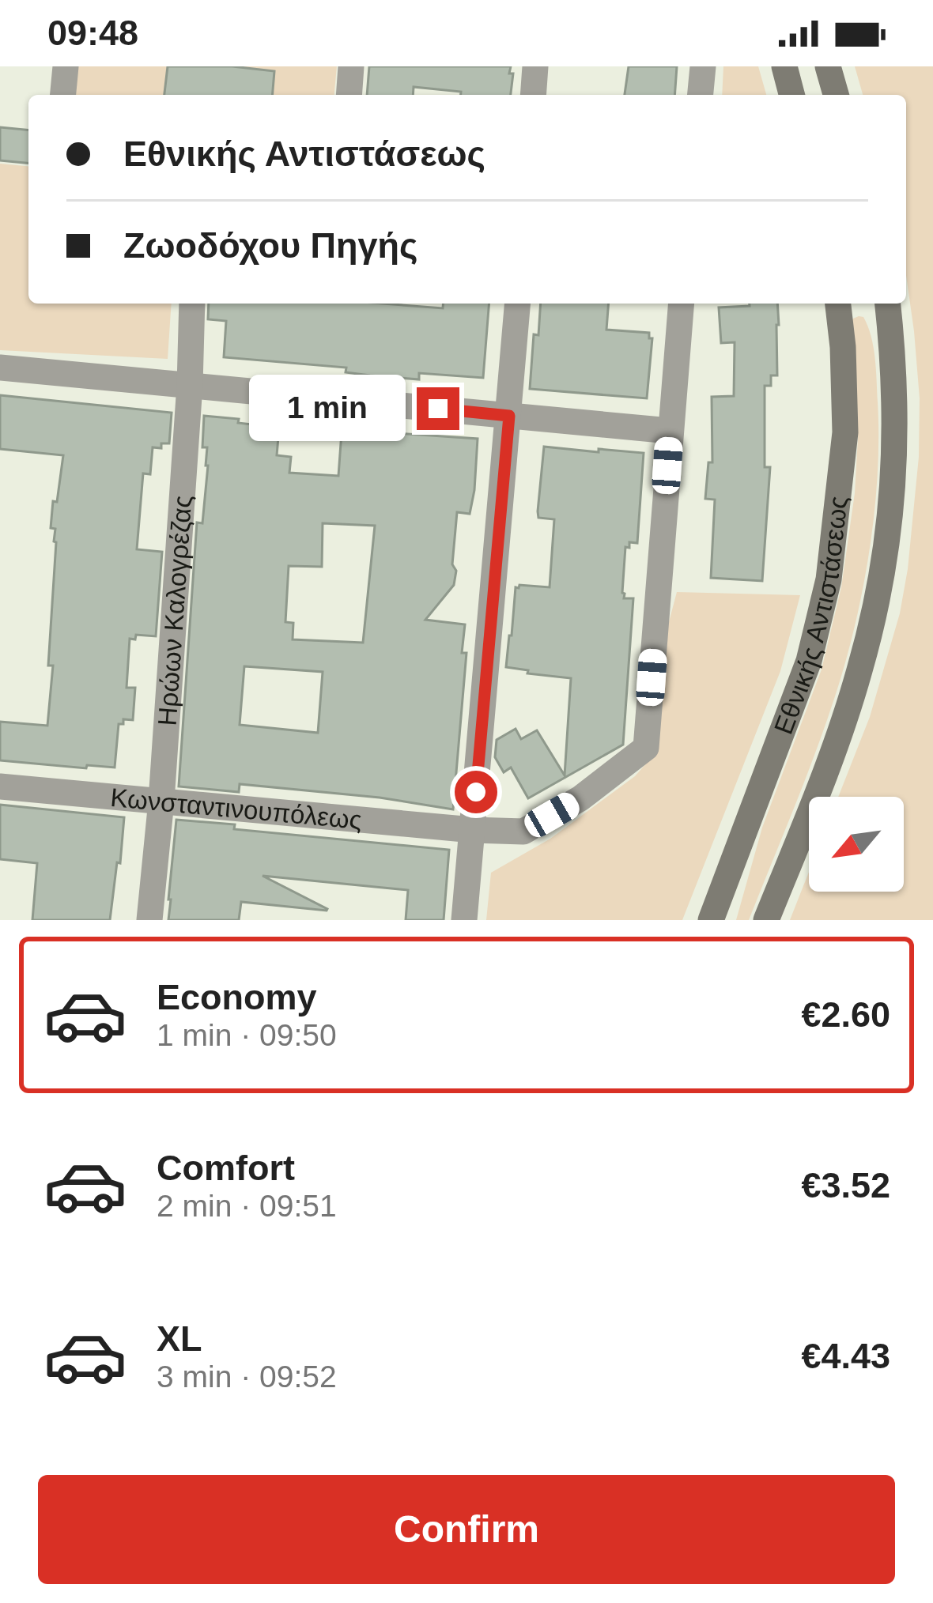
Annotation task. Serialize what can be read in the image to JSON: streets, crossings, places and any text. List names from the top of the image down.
{
  "streets": {
    "main road": ["Εθνικής Αντιστάσεως"],
    "street": ["Ηρώων Καλογρέζας", "Κωνσταντινουπόλεως"]
  },
  "crossings": [
    ["Ηρώων Καλογρέζας", "Κωνσταντινουπόλεως"]
  ],
  "north": "bottom left",
  "page": {
    "status": "09:48",
    "banner": ["Εθνικής Αντιστάσεως", "Ζωοδόχου Πηγής"],
    "bubble": "1 min",
    "list": [
      {
        "name": "Economy",
        "note": "1 min · 09:50",
        "value": "€2.60"
      },
      {
        "name": "Comfort",
        "note": "2 min · 09:51",
        "value": "€3.52"
      },
      {
        "name": "XL",
        "note": "3 min · 09:52",
        "value": "€4.43"
      }
    ],
    "buttons": "Confirm"
  }
}
